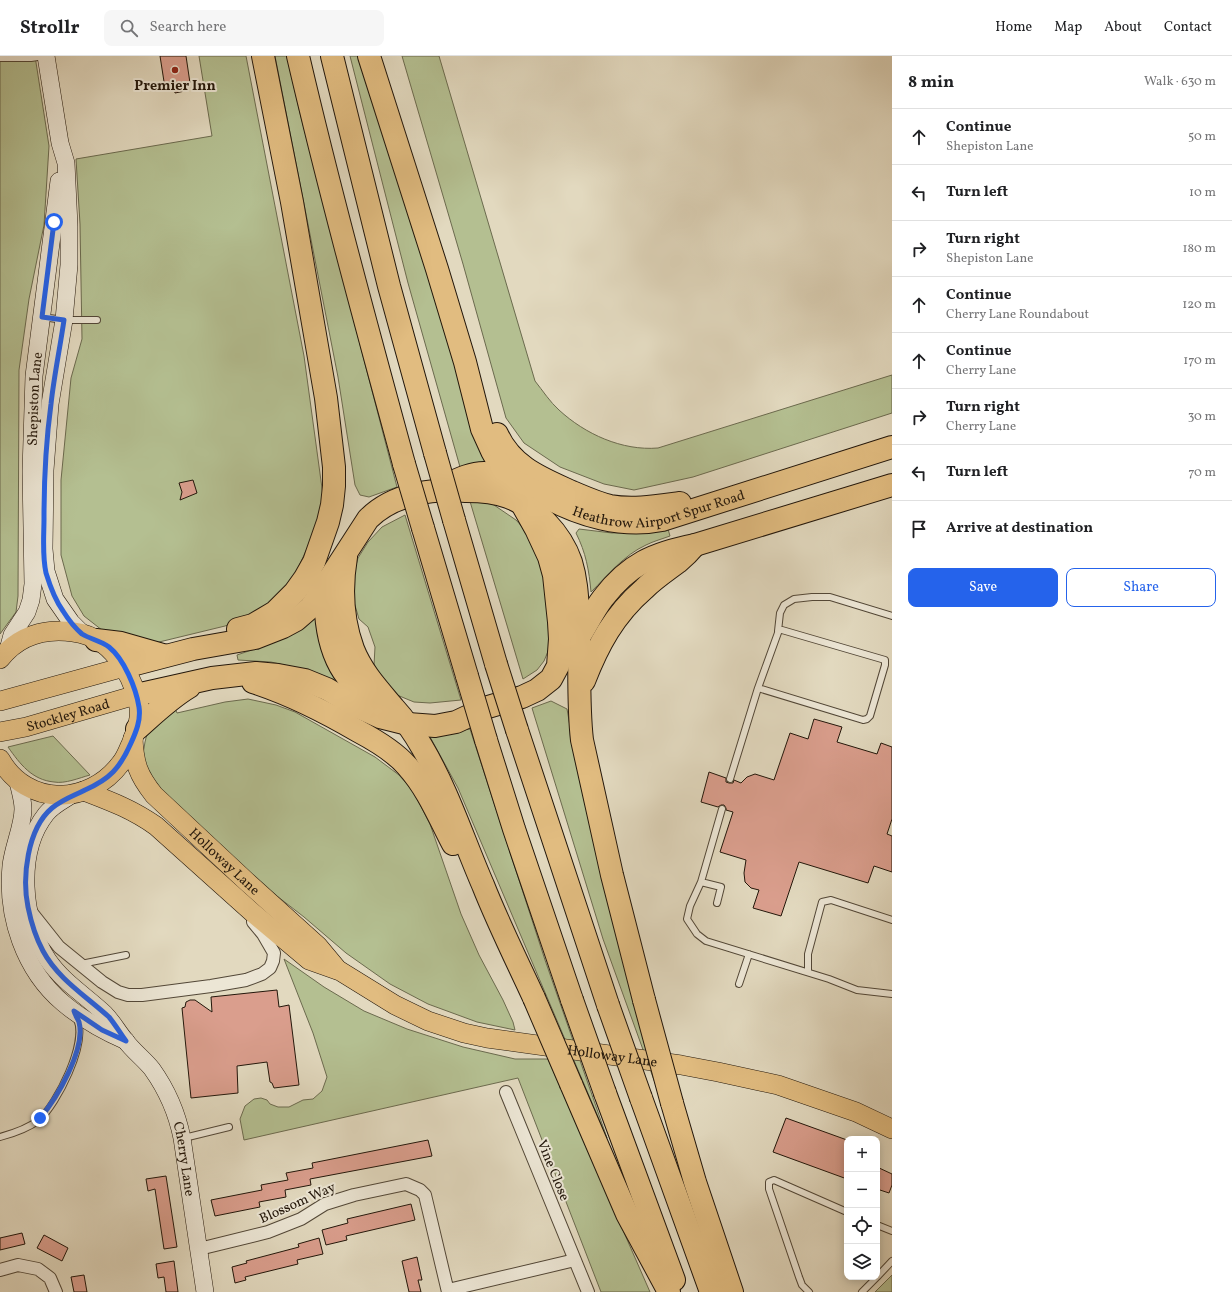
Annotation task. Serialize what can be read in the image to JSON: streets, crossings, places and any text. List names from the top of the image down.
{
  "streets": {
    "highway": ["Heathrow Airport Spur Road"],
    "main road": ["Stockley Road", "Holloway Lane"],
    "street": [
      "Shepiston Lane",
      "Cherry Lane",
      "Vine Close",
      "Blossom Way"
    ]
  },
  "crossings": [
    ["Holloway Lane", "Cherry Lane"],
    ["Cherry Lane", "Blossom Way"]
  ],
  "places": ["Premier Inn"],
  "page": {
    "header": "Strollr",
    "search": "Search here",
    "nav": [
      "Home",
      "Map",
      "About",
      "Contact"
    ],
    "heading": ["8 min", "Walk · 630 m"],
    "list": [
      ["Continue", "Shepiston Lane", "50 m"],
      ["Turn left", "10 m"],
      ["Turn right", "Shepiston Lane", "180 m"],
      ["Continue", "Cherry Lane Roundabout", "120 m"],
      ["Continue", "Cherry Lane", "170 m"],
      ["Turn right", "Cherry Lane", "30 m"],
      ["Turn left", "70 m"],
      "Arrive at destination"
    ],
    "buttons": ["Save", "Share"],
    "map_buttons": ["+", "−"]
  }
}
